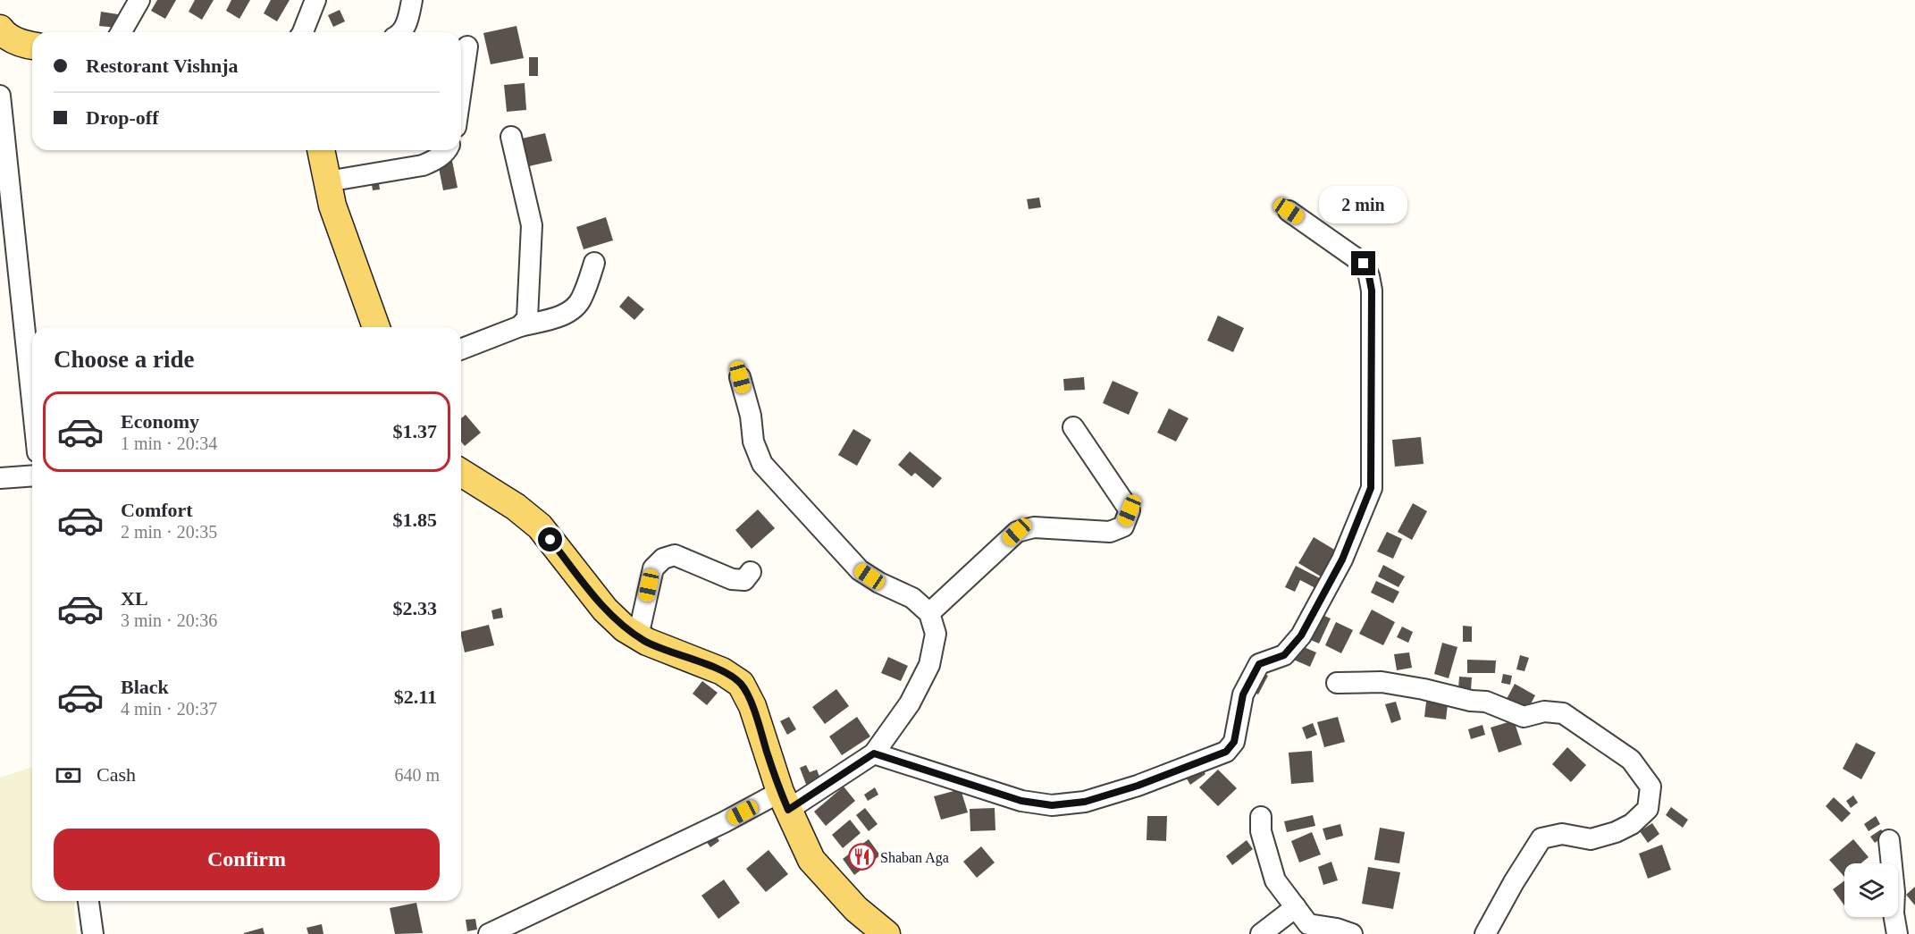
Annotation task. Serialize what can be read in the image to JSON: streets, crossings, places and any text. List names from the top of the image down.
{
  "places": {
    "restaurant": ["Shaban Aga"]
  },
  "page": {
    "banner": ["Restorant Vishnja", "Drop-off"],
    "bubble": "2 min",
    "heading": "Choose a ride",
    "list": [
      {
        "name": "Economy",
        "note": "1 min · 20:34",
        "value": "$1.37"
      },
      {
        "name": "Comfort",
        "note": "2 min · 20:35",
        "value": "$1.85"
      },
      {
        "name": "XL",
        "note": "3 min · 20:36",
        "value": "$2.33"
      },
      {
        "name": "Black",
        "note": "4 min · 20:37",
        "value": "$2.11"
      }
    ],
    "pay": ["Cash", "640 m"],
    "buttons": "Confirm"
  }
}
